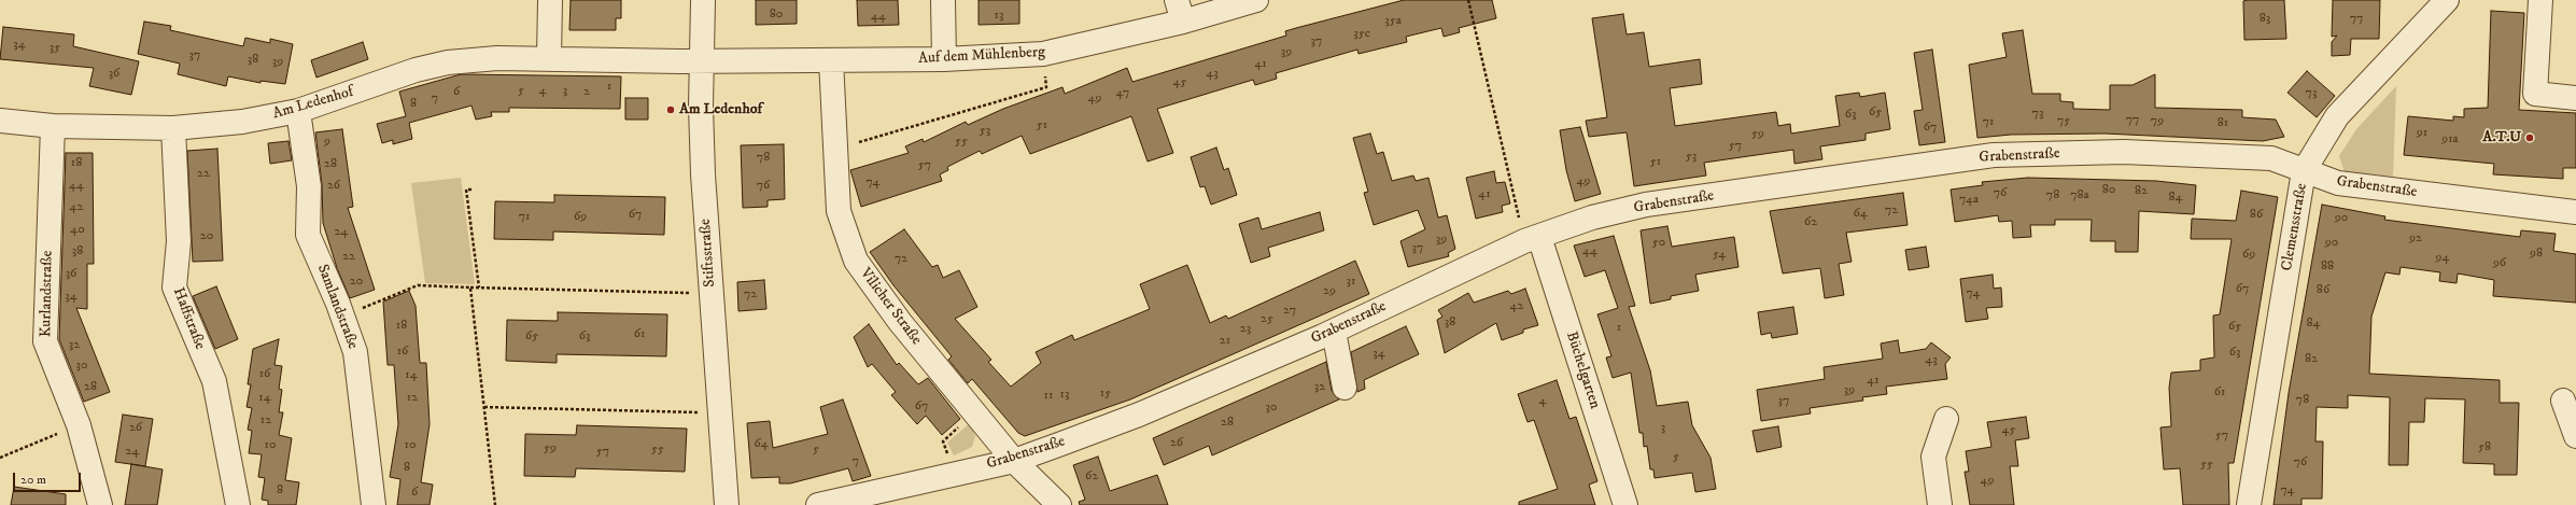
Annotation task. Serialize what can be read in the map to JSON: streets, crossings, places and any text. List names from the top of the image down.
{
  "streets": {
    "street": [
      "Auf dem Mühlenberg",
      "Am Ledenhof",
      "Grabenstraße",
      "Clemensstraße",
      "Stiftsstraße",
      "Kurlandstraße",
      "Samlandstraße",
      "Vilicher Straße",
      "Haffstraße",
      "Büchelgarten"
    ]
  },
  "crossings": [
    ["Auf dem Mühlenberg", "Am Ledenhof"],
    ["Auf dem Mühlenberg", "Stiftsstraße"],
    ["Auf dem Mühlenberg", "Vilicher Straße"],
    ["Am Ledenhof", "Stiftsstraße"],
    ["Am Ledenhof", "Kurlandstraße"],
    ["Am Ledenhof", "Samlandstraße"],
    ["Am Ledenhof", "Haffstraße"],
    ["Grabenstraße", "Clemensstraße"],
    ["Grabenstraße", "Vilicher Straße"],
    ["Grabenstraße", "Büchelgarten"]
  ],
  "places": ["Am Ledenhof", "A.T.U"],
  "house_numbers": [
    "80",
    "13",
    "44",
    "83",
    "77",
    "35a",
    "35c",
    "37",
    "34",
    "35",
    "39",
    "37",
    "38",
    "39",
    "41",
    "36",
    "43",
    "45",
    "1",
    "5",
    "4",
    "3",
    "6",
    "2",
    "47",
    "73",
    "7",
    "49",
    "8",
    "65",
    "73",
    "63",
    "77",
    "75",
    "79",
    "71",
    "81",
    "51",
    "67",
    "53",
    "91",
    "59",
    "91a",
    "9",
    "55",
    "57",
    "53",
    "78",
    "51",
    "18",
    "28",
    "57",
    "22",
    "49",
    "74",
    "44",
    "26",
    "76",
    "80",
    "82",
    "76",
    "41",
    "78",
    "78a",
    "84",
    "74a",
    "42",
    "72",
    "64",
    "67",
    "86",
    "71",
    "69",
    "90",
    "62",
    "40",
    "24",
    "20",
    "92",
    "39",
    "50",
    "90",
    "37",
    "38",
    "44",
    "98",
    "54",
    "69",
    "22",
    "94",
    "72",
    "96",
    "88",
    "36",
    "20",
    "31",
    "67",
    "86",
    "29",
    "74",
    "72",
    "34",
    "42",
    "27",
    "25",
    "38",
    "84",
    "18",
    "65",
    "1",
    "23",
    "61",
    "65",
    "63",
    "21",
    "32",
    "16",
    "63",
    "34",
    "82",
    "43",
    "30",
    "16",
    "14",
    "41",
    "28",
    "32",
    "39",
    "61",
    "15",
    "13",
    "11",
    "14",
    "12",
    "78",
    "4",
    "37",
    "67",
    "30",
    "12",
    "28",
    "26",
    "3",
    "45",
    "57",
    "26",
    "64",
    "10",
    "10",
    "58",
    "59",
    "55",
    "5",
    "24",
    "57",
    "5",
    "7",
    "76",
    "55",
    "8",
    "62",
    "49",
    "8",
    "74",
    "6"
  ],
  "scale_bar": "20 m"
}
